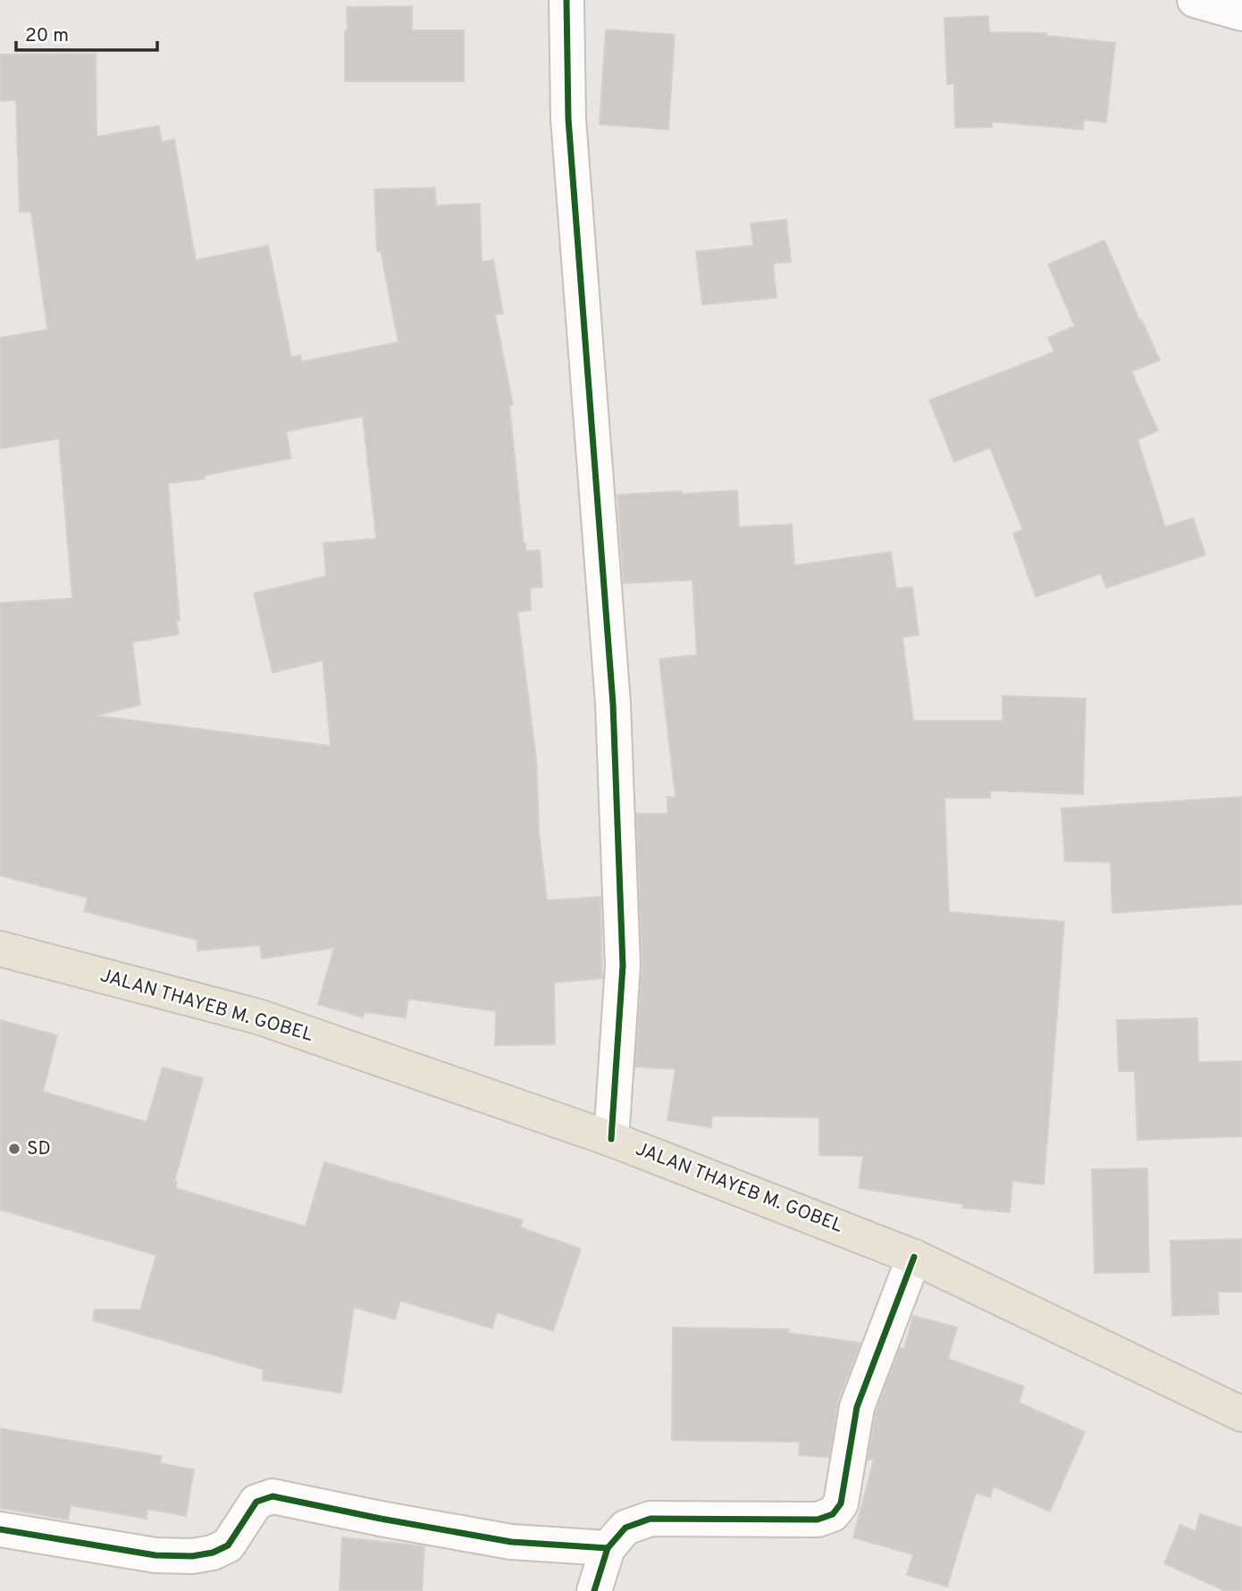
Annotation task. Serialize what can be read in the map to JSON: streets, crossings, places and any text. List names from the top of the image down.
{
  "streets": {
    "main road": ["JALAN THAYEB M. GOBEL"]
  },
  "places": ["SD"],
  "scale_bar": "20 m"
}
